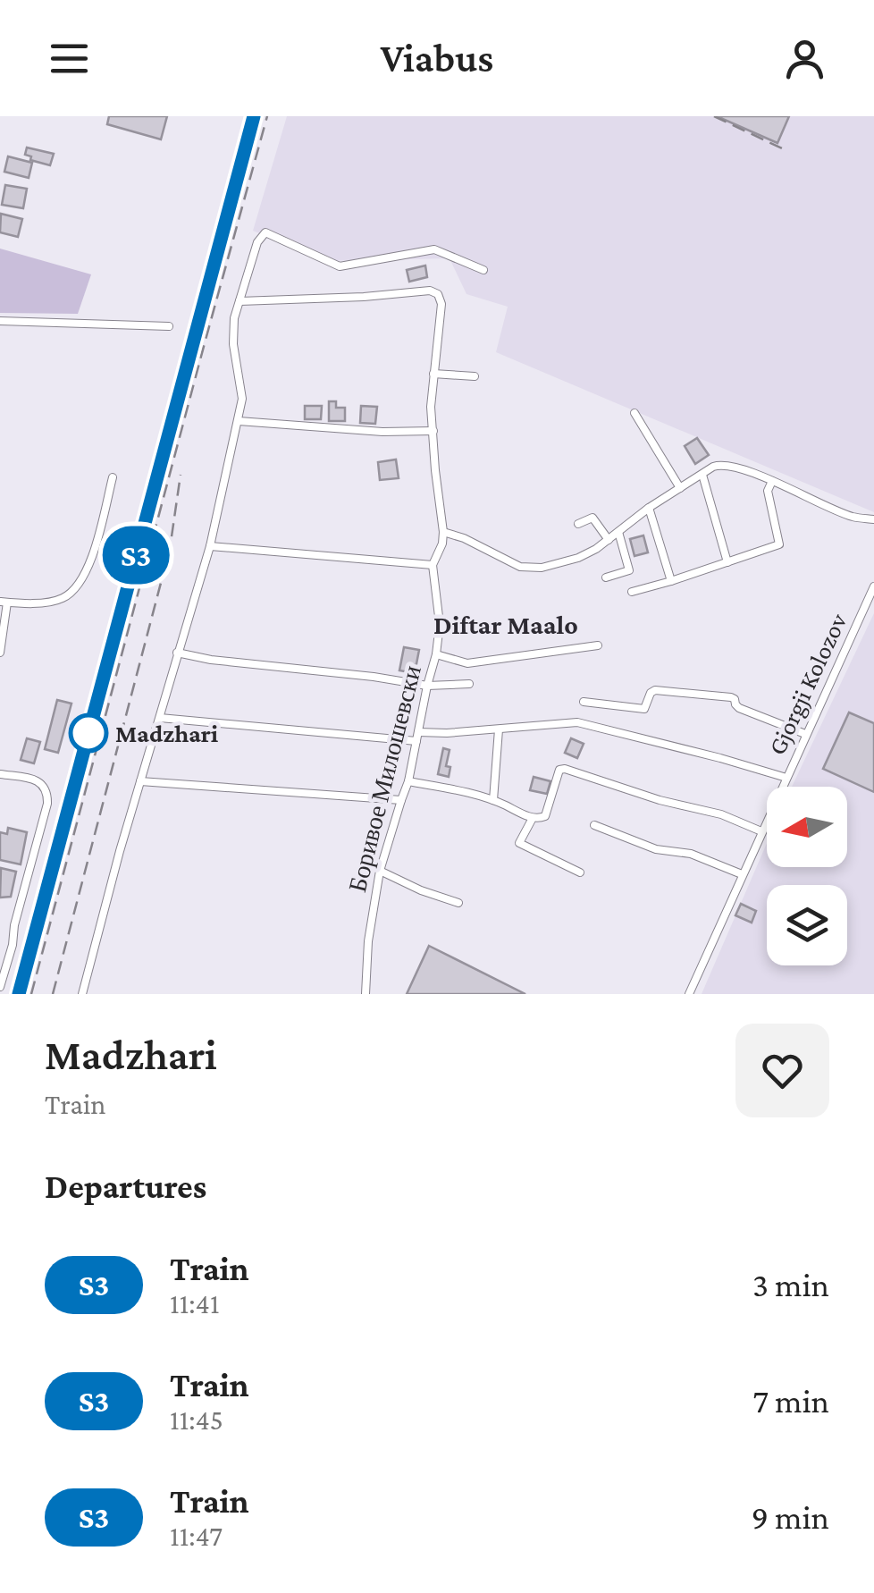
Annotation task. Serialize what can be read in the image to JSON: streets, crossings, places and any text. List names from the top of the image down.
{
  "streets": {
    "street": ["Gjorgji Kolozov", "Боривое Милошевски"]
  },
  "districts": ["Diftar Maalo"],
  "places": ["Madzhari"],
  "north": "left",
  "page": {
    "header": "Viabus",
    "on_map": "S3",
    "heading": [
      ["Madzhari", "Train"],
      "Departures"
    ],
    "list": [
      {
        "mark": "S3",
        "name": "Train",
        "note": "11:41",
        "value": "3 min"
      },
      {
        "mark": "S3",
        "name": "Train",
        "note": "11:45",
        "value": "7 min"
      },
      {
        "mark": "S3",
        "name": "Train",
        "note": "11:47",
        "value": "9 min"
      }
    ]
  }
}
